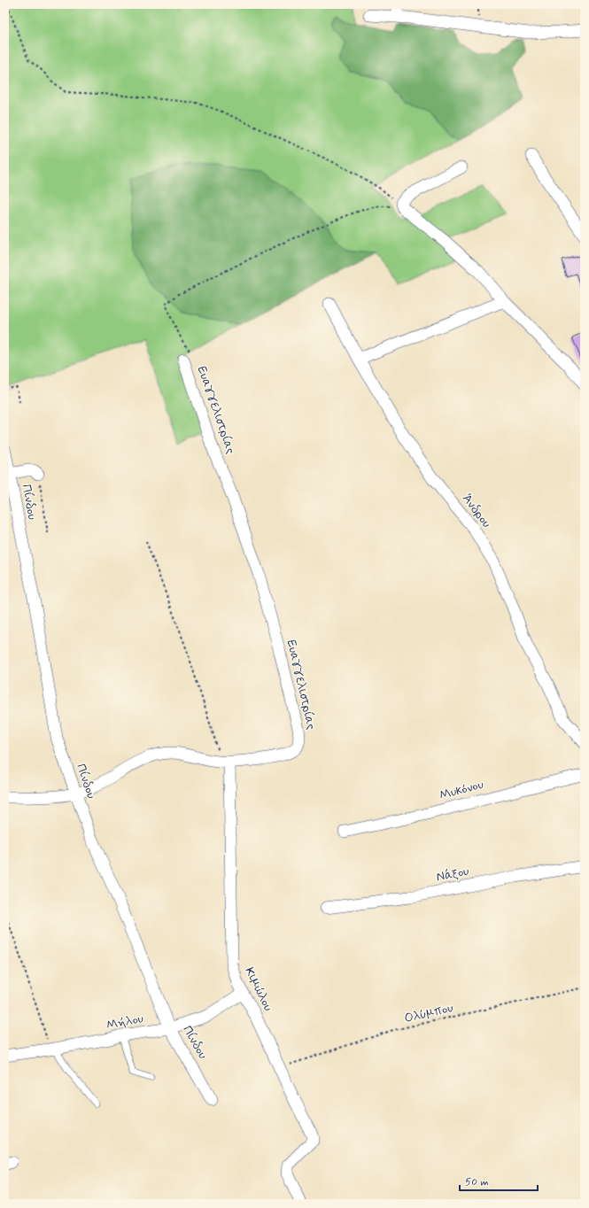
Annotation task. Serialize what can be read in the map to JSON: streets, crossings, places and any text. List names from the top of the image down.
{
  "streets": {
    "street": [
      "Ευαγγελιστρίας",
      "Πίνδου",
      "Άνδρου",
      "Μυκόνου",
      "Νάξου",
      "Κιμώλου",
      "Μήλου"
    ],
    "path": ["Ολύμπου"]
  },
  "crossings": [
    ["Ευαγγελιστρίας", "Πίνδου"],
    ["Ευαγγελιστρίας", "Κιμώλου"],
    ["Πίνδου", "Μήλου"],
    ["Κιμώλου", "Ολύμπου"],
    ["Κιμώλου", "Μήλου"]
  ],
  "scale_bar": "50 m"
}
